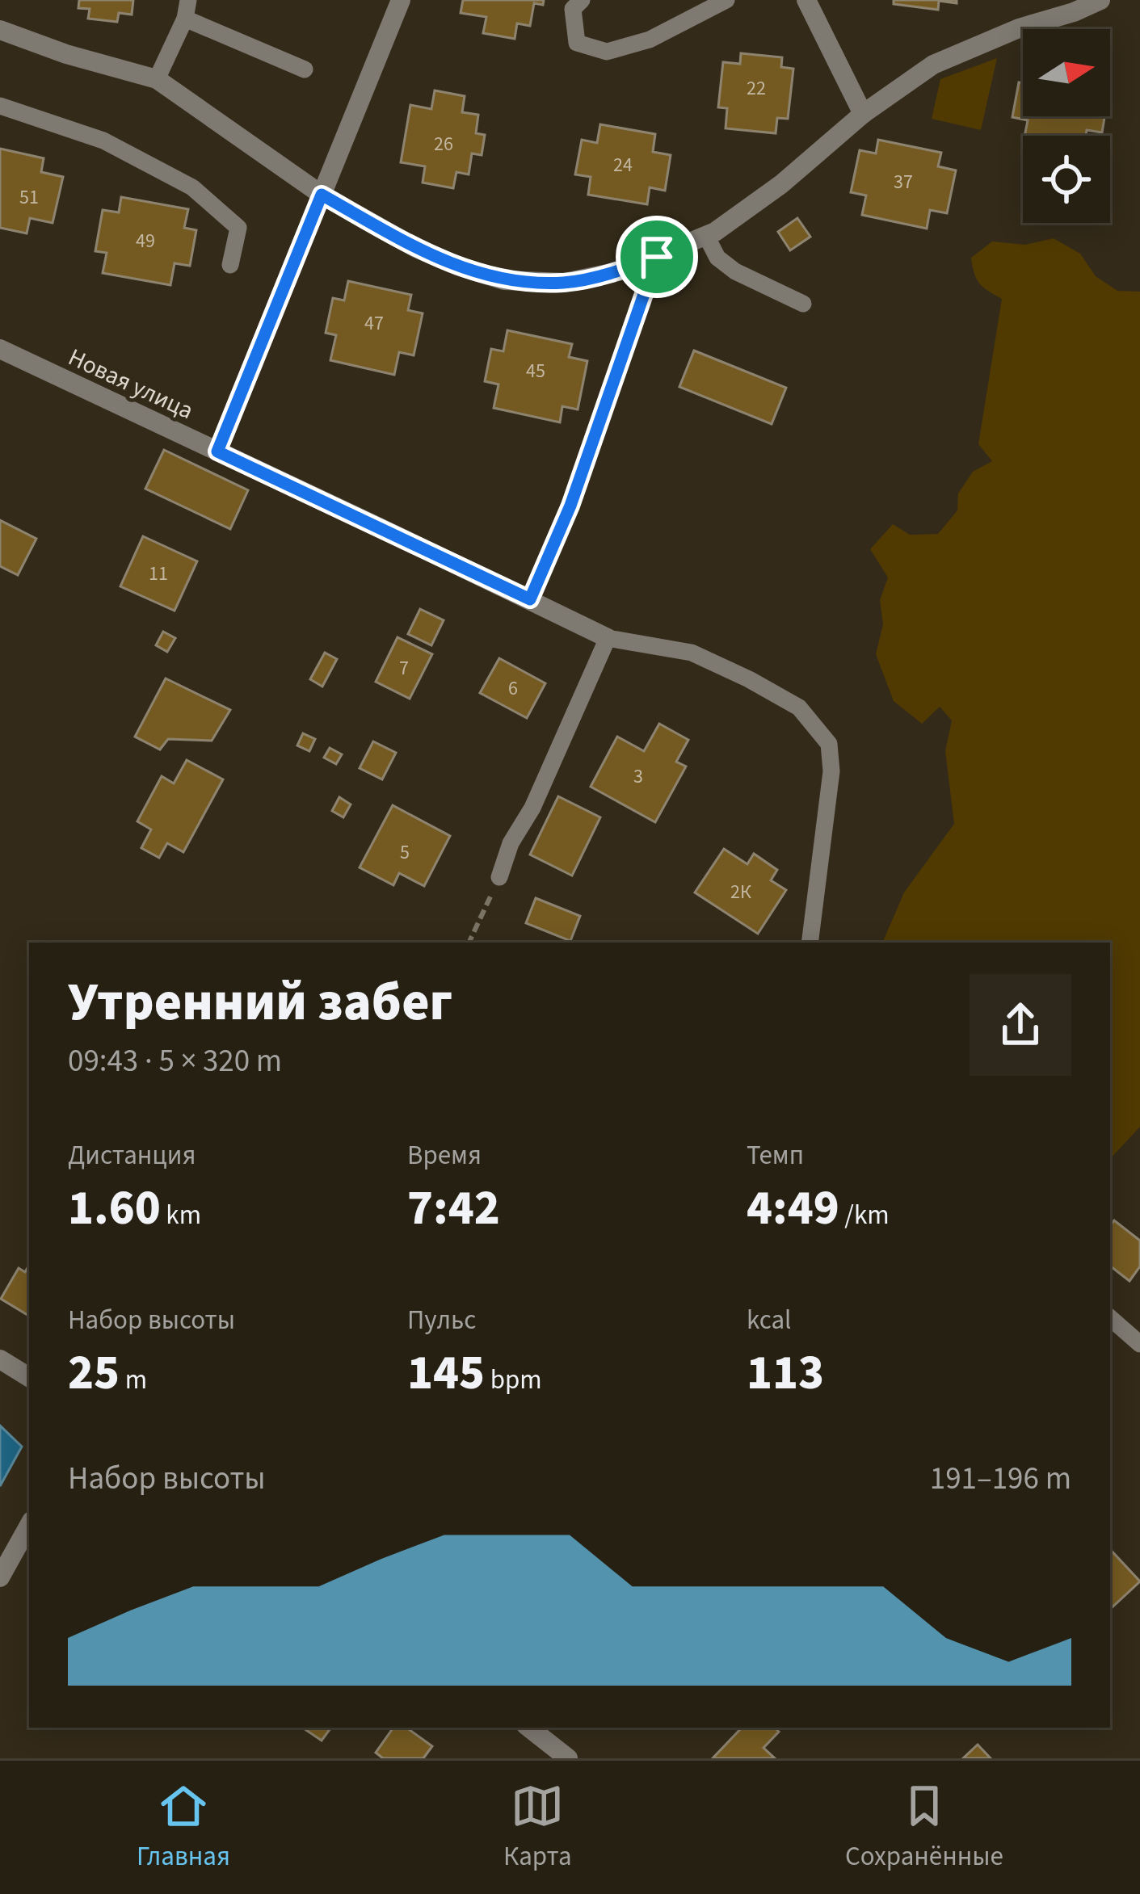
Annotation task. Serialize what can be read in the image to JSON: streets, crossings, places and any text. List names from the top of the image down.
{
  "streets": {
    "street": ["Новая улица"]
  },
  "house_numbers": [
    "22",
    "26",
    "24",
    "37",
    "51",
    "49",
    "47",
    "45",
    "11",
    "7",
    "6",
    "3",
    "5",
    "2К"
  ],
  "north": "right",
  "page": {
    "heading": ["Утренний забег", "09:43 · 5 × 320 m"],
    "stats": [
      ["Дистанция", "1.60 km"],
      ["Время", "7:42"],
      ["Темп", "4:49 /km"],
      ["Набор высоты", "25 m"],
      ["Пульс", "145 bpm"],
      ["kcal", "113"]
    ],
    "chart": ["Набор высоты", "191–196 m"],
    "tabs": ["Главная", "Карта", "Сохранённые"]
  }
}
